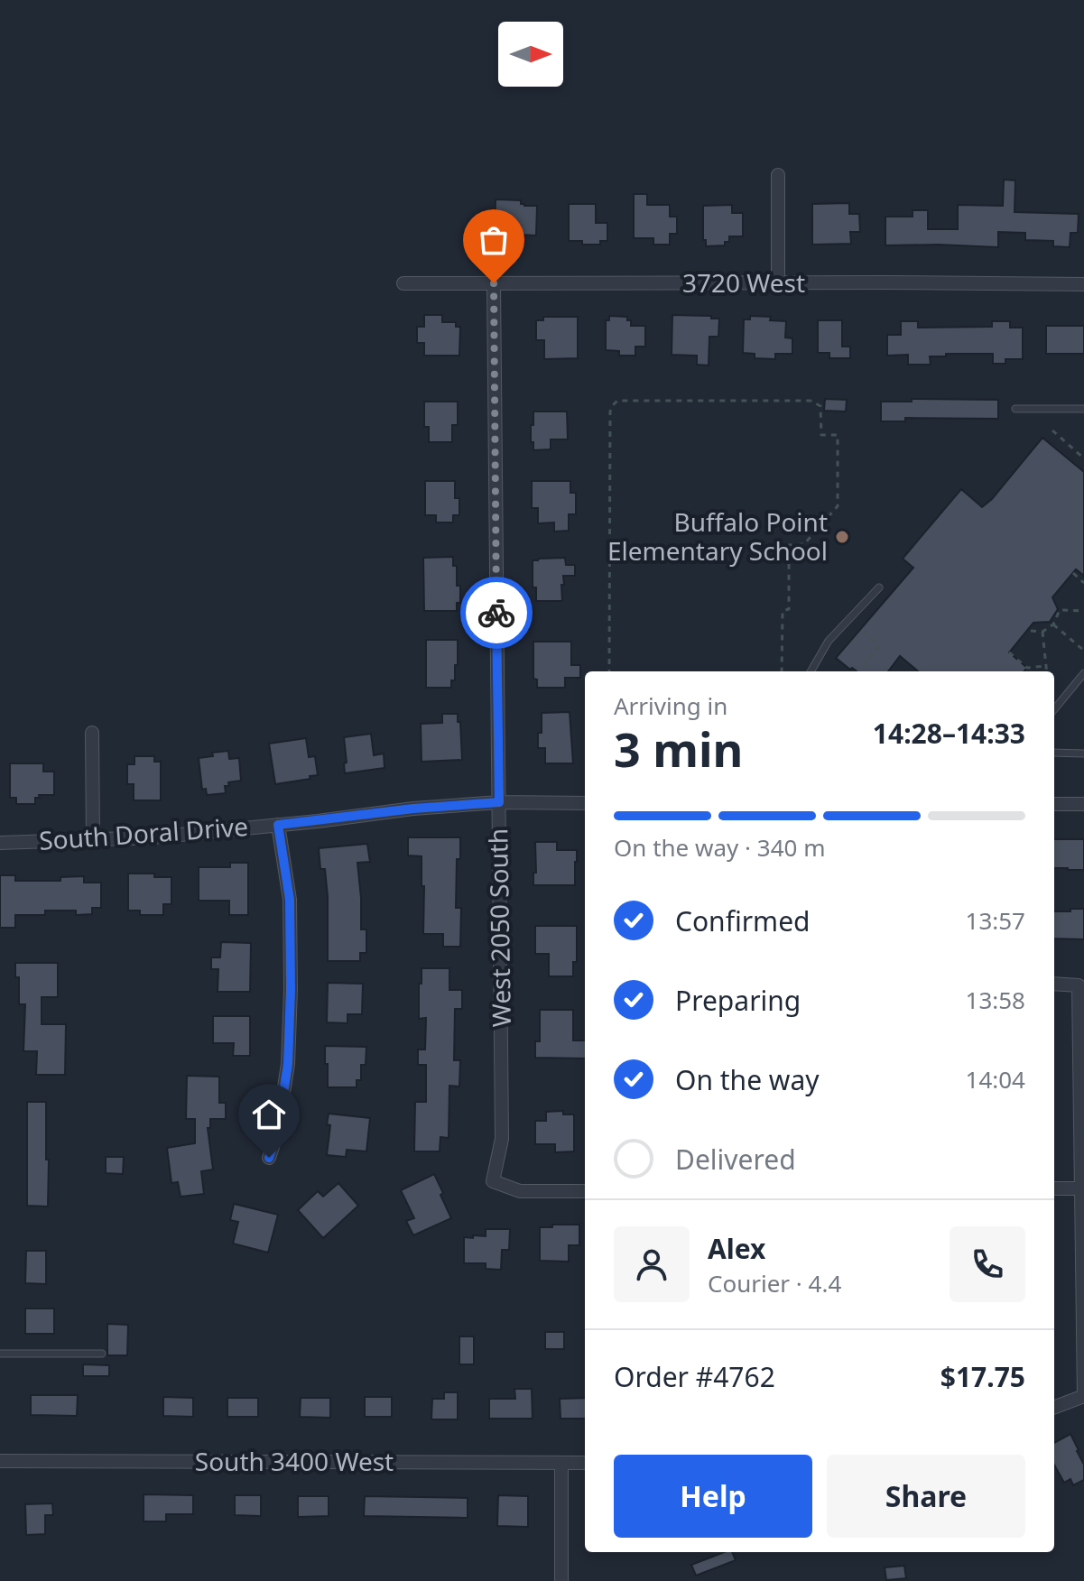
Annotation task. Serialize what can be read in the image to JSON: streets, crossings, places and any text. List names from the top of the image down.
{
  "streets": {
    "street": [
      "3720 West",
      "South Doral Drive",
      "West 2050 South",
      "South 3400 West"
    ]
  },
  "crossings": [
    ["3720 West", "West 2050 South"],
    ["South Doral Drive", "West 2050 South"]
  ],
  "places": ["Buffalo Point Elementary School"],
  "north": "right",
  "page": {
    "heading": ["3 min", "Arriving in", "14:28–14:33"],
    "panel": [
      "Alex",
      "Courier · 4.4",
      "Order #4762",
      "$17.75"
    ],
    "bar": "On the way · 340 m",
    "list": [
      ["Confirmed", "13:57"],
      ["Preparing", "13:58"],
      ["On the way", "14:04"],
      "Delivered"
    ],
    "buttons": ["Help", "Share"]
  }
}
